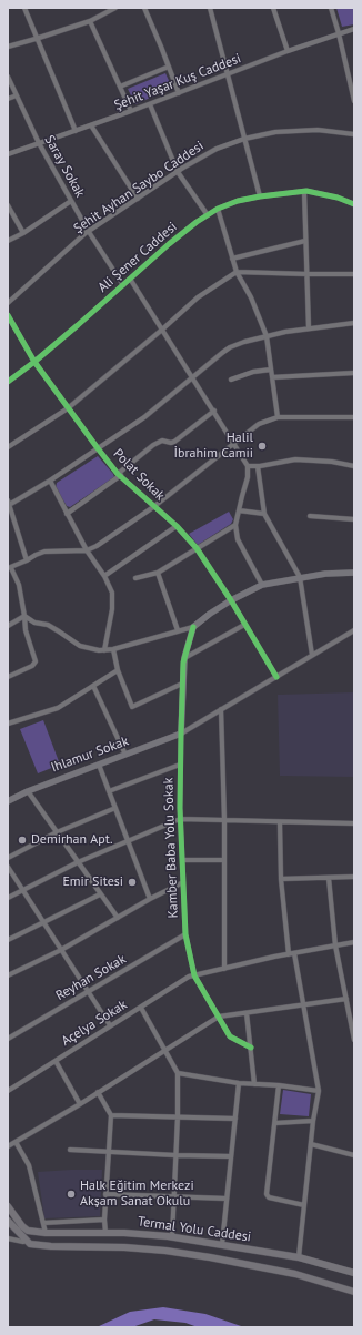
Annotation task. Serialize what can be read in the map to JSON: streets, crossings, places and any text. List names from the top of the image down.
{
  "streets": {
    "main road": ["Termal Yolu Caddesi"],
    "street": [
      "Şehit Yaşar Kuş Caddesi",
      "Saray Sokak",
      "Şehit Ayhan Saybo Caddesi",
      "Ali Şener Caddesi",
      "Polat Sokak",
      "Ihlamur Sokak",
      "Kamber Baba Yolu Sokak",
      "Reyhan Sokak",
      "Açelya Sokak"
    ]
  },
  "crossings": [
    ["Şehit Yaşar Kuş Caddesi", "Saray Sokak"],
    ["Saray Sokak", "Şehit Ayhan Saybo Caddesi"],
    ["Saray Sokak", "Ali Şener Caddesi"],
    ["Ali Şener Caddesi", "Polat Sokak"],
    ["Ihlamur Sokak", "Kamber Baba Yolu Sokak"],
    ["Kamber Baba Yolu Sokak", "Reyhan Sokak"],
    ["Kamber Baba Yolu Sokak", "Açelya Sokak"]
  ],
  "places": [
    "Halil İbrahim Camii",
    "Demirhan Apt.",
    "Emir Sitesi",
    "Halk Eğitim Merkezi Akşam Sanat Okulu"
  ]
}
